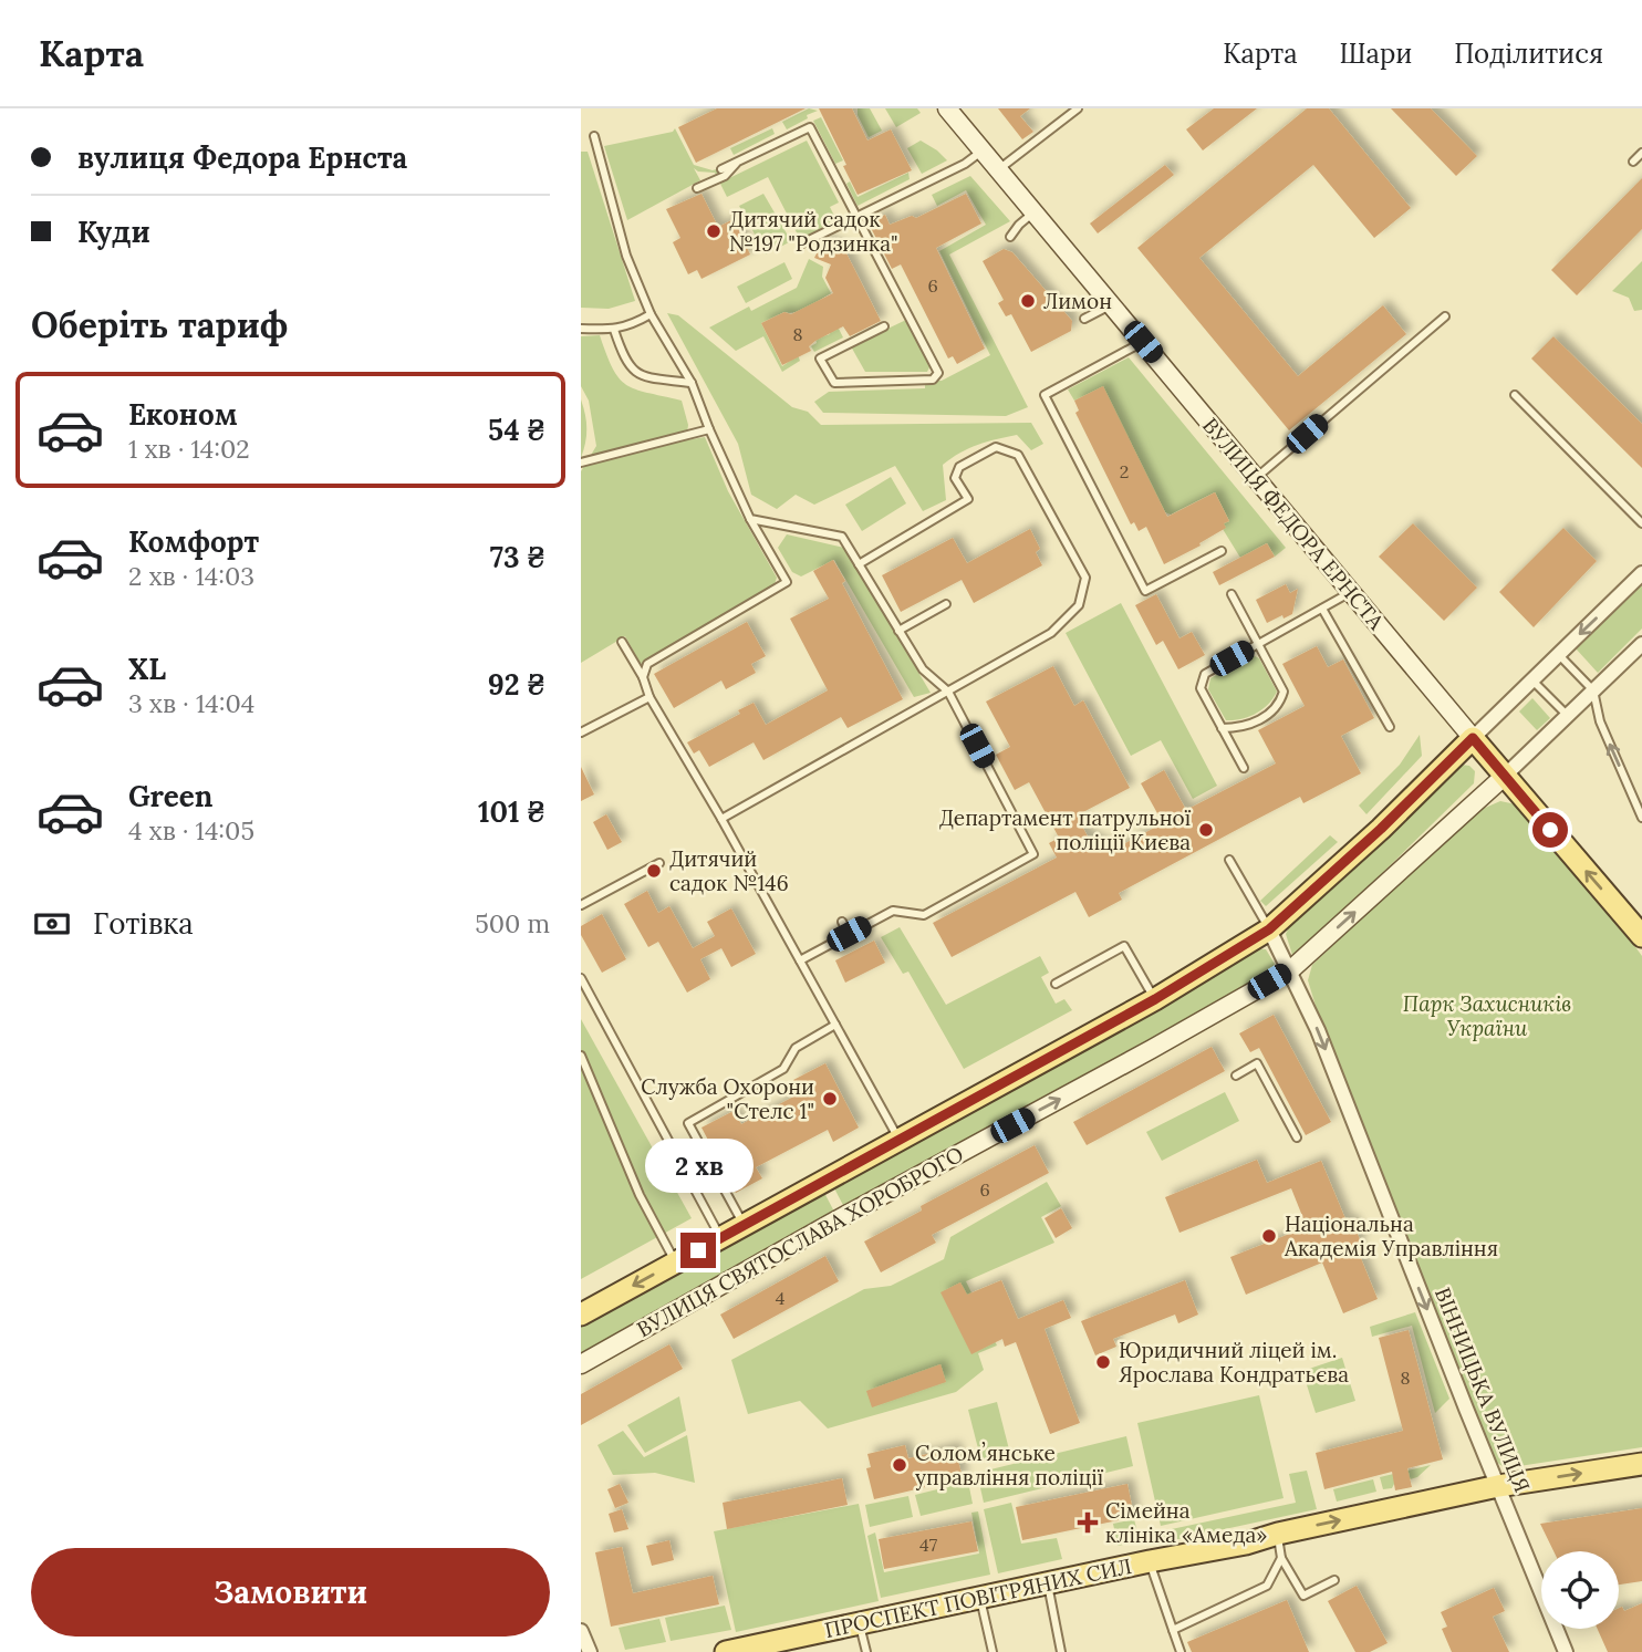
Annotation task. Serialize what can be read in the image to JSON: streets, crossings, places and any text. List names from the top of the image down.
{
  "streets": {
    "main road": ["ВУЛИЦЯ ФЕДОРА ЕРНСТА", "ВУЛИЦЯ СВЯТОСЛАВА ХОРОБРОГО", "ПРОСПЕКТ ПОВІТРЯНИХ СИЛ"],
    "street": ["ВІННИЦЬКА ВУЛИЦЯ"]
  },
  "crossings": [
    ["ВУЛИЦЯ ФЕДОРА ЕРНСТА", "ВУЛИЦЯ СВЯТОСЛАВА ХОРОБРОГО"],
    ["ВУЛИЦЯ СВЯТОСЛАВА ХОРОБРОГО", "ВІННИЦЬКА ВУЛИЦЯ"],
    ["ВІННИЦЬКА ВУЛИЦЯ", "ПРОСПЕКТ ПОВІТРЯНИХ СИЛ"]
  ],
  "one_way": ["ВІННИЦЬКА ВУЛИЦЯ", "ПРОСПЕКТ ПОВІТРЯНИХ СИЛ"],
  "parks": ["Парк Захисників України"],
  "places": {
    "other": [
      "Дитячий садок №197 \"Родзинка\"",
      "Лимон",
      "Департамент патрульної поліції Києва",
      "Дитячий садок №146",
      "Служба Охорони \"Стелс 1\"",
      "Національна Академія Управління",
      "Юридичний ліцей ім. Ярослава Кондратьєва",
      "Соломʼянське управління поліції"
    ],
    "health": ["Сімейна клініка «Амеда»"]
  },
  "house_numbers": [
    "6",
    "8",
    "2",
    "6",
    "4",
    "8",
    "47"
  ],
  "page": {
    "header": "Карта",
    "nav": ["Карта", "Шари", "Поділитися"],
    "banner": ["вулиця Федора Ернста", "Куди"],
    "heading": "Оберіть тариф",
    "list": [
      {
        "name": "Економ",
        "note": "1 хв · 14:02",
        "value": "54 ₴"
      },
      {
        "name": "Комфорт",
        "note": "2 хв · 14:03",
        "value": "73 ₴"
      },
      {
        "name": "XL",
        "note": "3 хв · 14:04",
        "value": "92 ₴"
      },
      {
        "name": "Green",
        "note": "4 хв · 14:05",
        "value": "101 ₴"
      }
    ],
    "pay": ["Готівка", "500 m"],
    "bubble": "2 хв",
    "buttons": "Замовити"
  }
}
